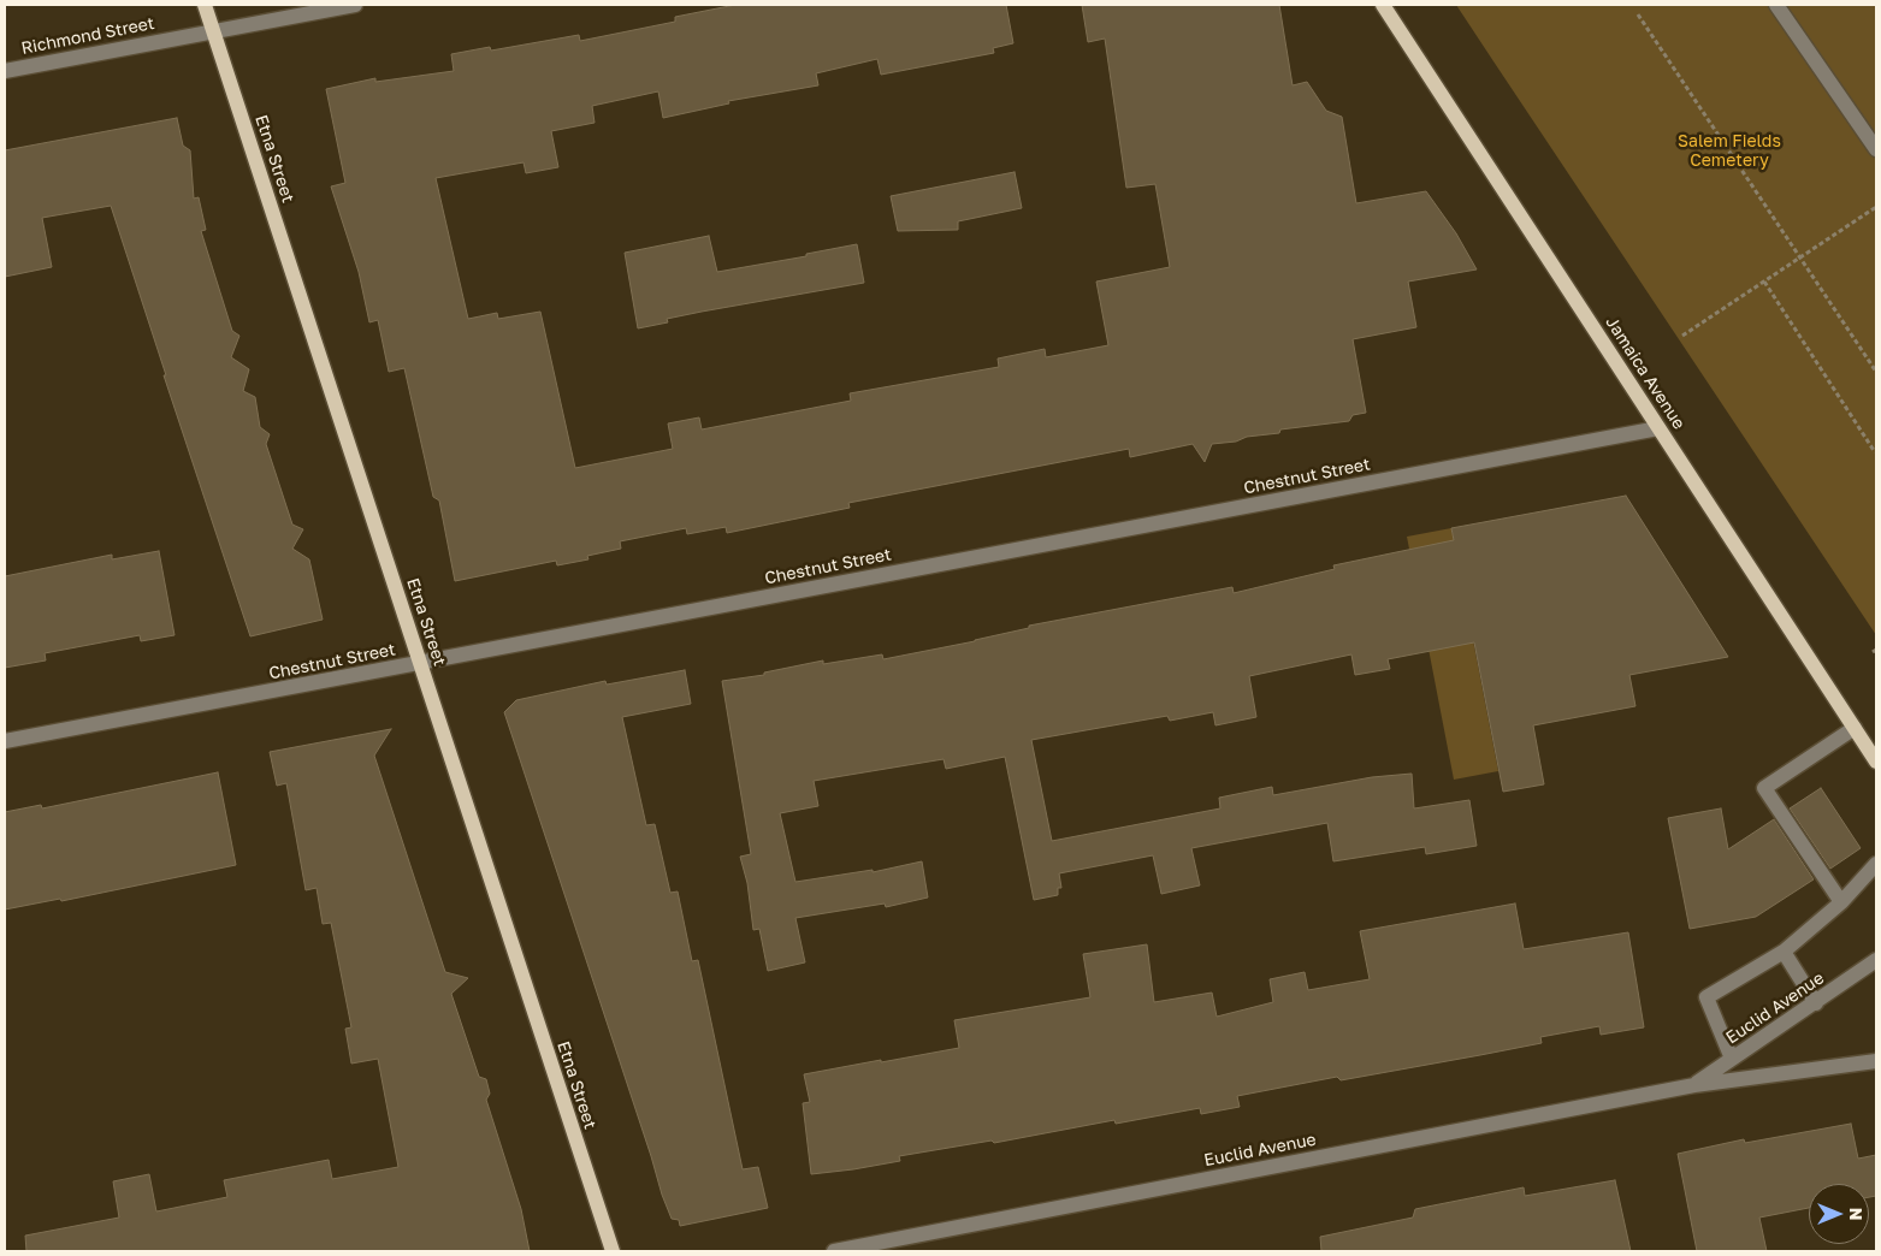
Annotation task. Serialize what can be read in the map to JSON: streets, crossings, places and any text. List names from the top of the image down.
{
  "streets": {
    "main road": ["Etna Street", "Jamaica Avenue"],
    "street": ["Richmond Street", "Chestnut Street", "Euclid Avenue"]
  },
  "crossings": [
    ["Richmond Street", "Etna Street"],
    ["Etna Street", "Chestnut Street"],
    ["Jamaica Avenue", "Chestnut Street"]
  ],
  "parks": ["Salem Fields Cemetery"],
  "north": "right"
}
